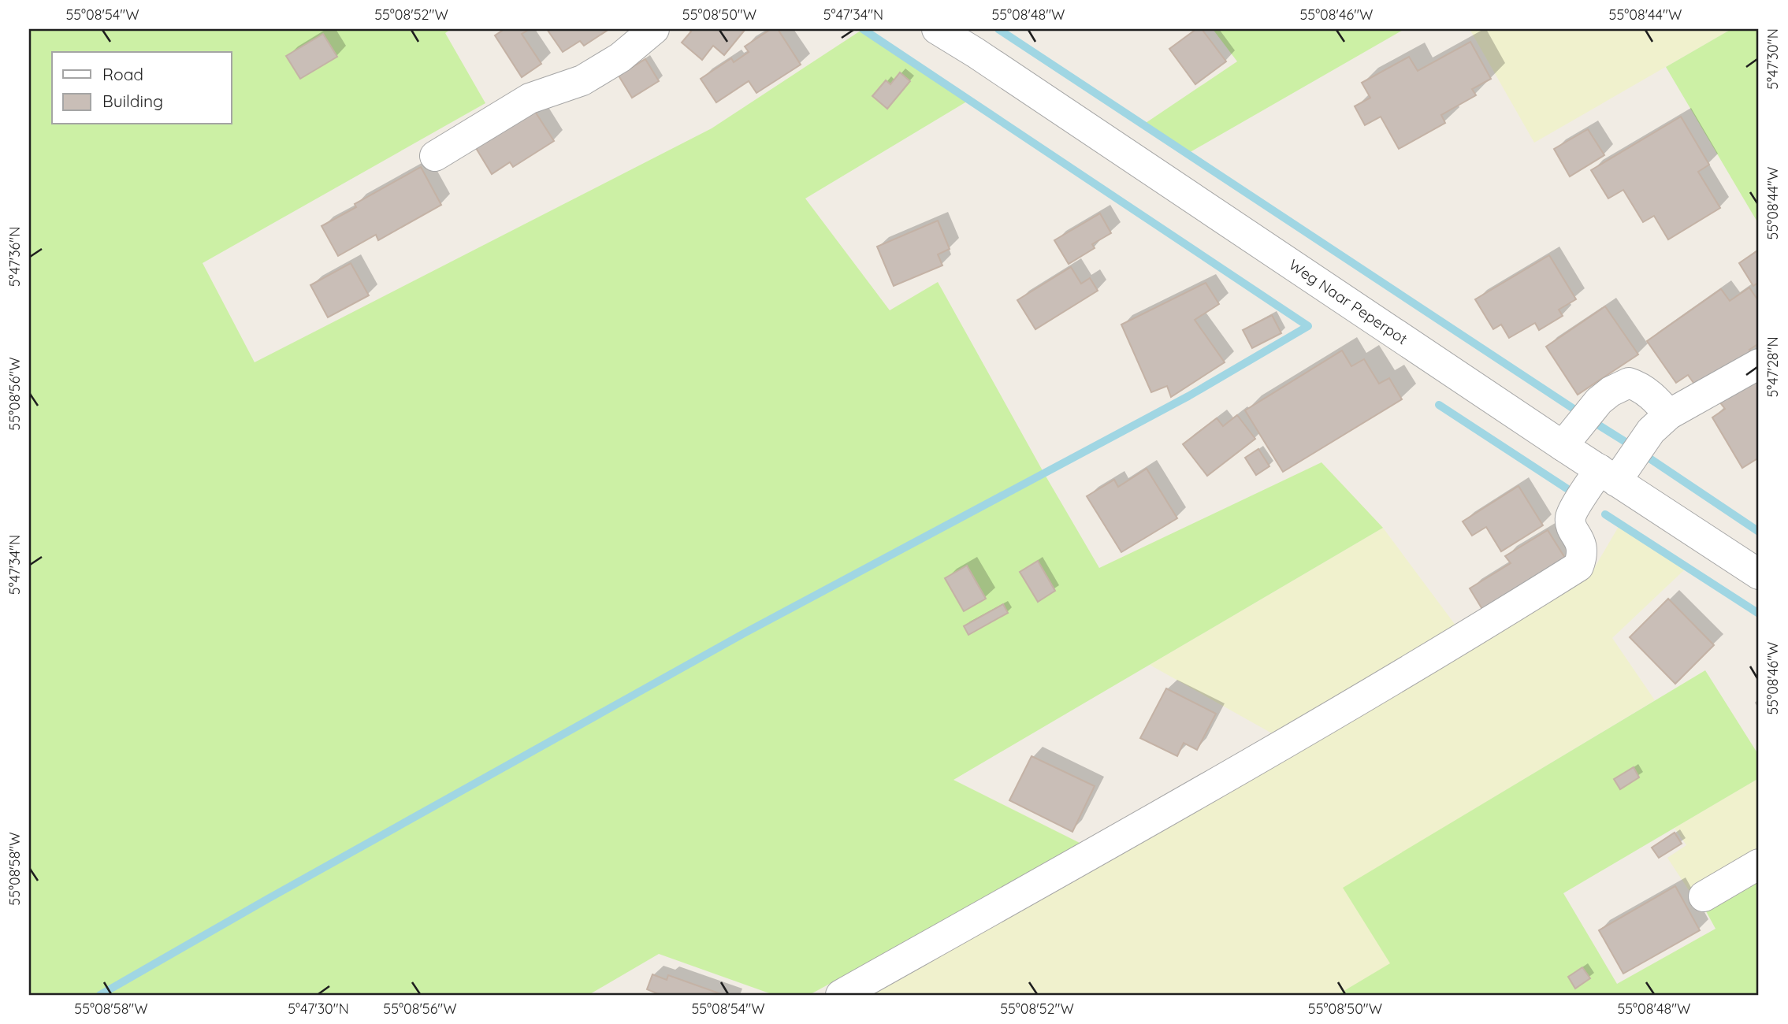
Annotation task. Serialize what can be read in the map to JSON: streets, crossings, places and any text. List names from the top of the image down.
{
  "streets": {
    "street": ["Weg Naar Peperpot"]
  },
  "legend": ["Road", "Building"],
  "coordinates": [
    "55°08'54\"W",
    "55°08'52\"W",
    "55°08'50\"W",
    "5°47'34\"N",
    "55°08'48\"W",
    "55°08'46\"W",
    "55°08'44\"W",
    "5°47'30\"N",
    "5°47'36\"N",
    "5°47'28\"N",
    "55°08'56\"W",
    "55°08'58\"W"
  ]
}
